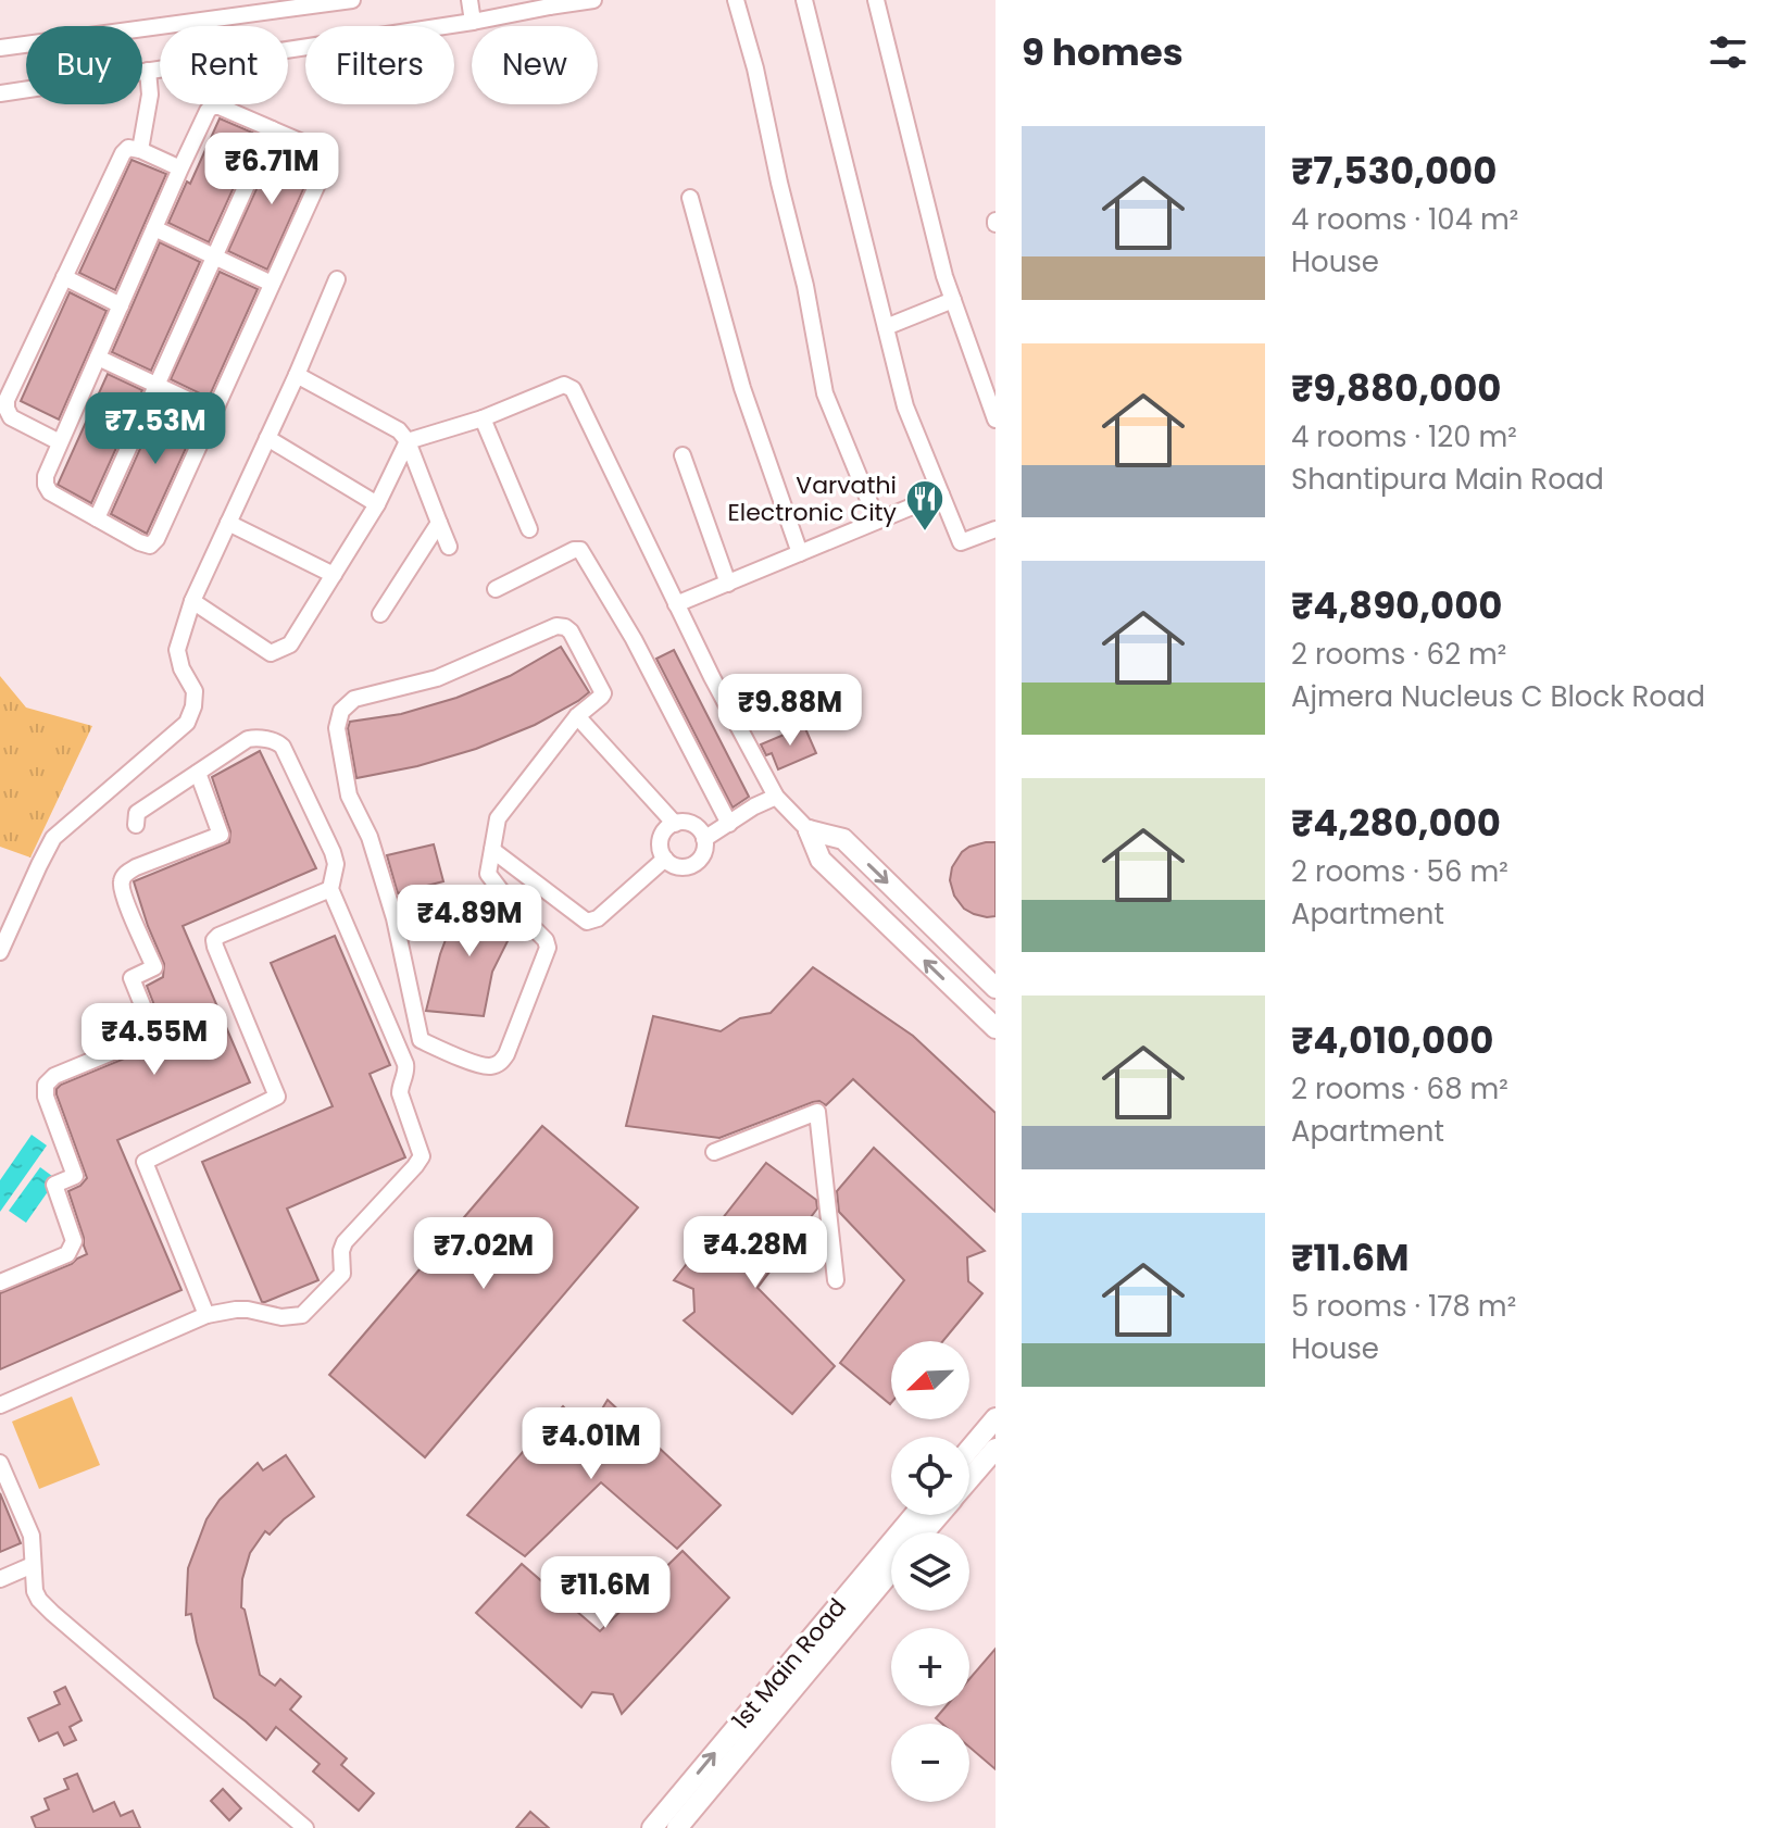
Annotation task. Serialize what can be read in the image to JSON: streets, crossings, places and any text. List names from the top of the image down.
{
  "streets": {
    "street": ["1st Main Road"]
  },
  "places": {
    "restaurant": ["Varvathi Electronic City"]
  },
  "north": "bottom left",
  "page": {
    "heading": "9 homes",
    "chip": [
      "Buy",
      "Rent",
      "Filters",
      "New"
    ],
    "list": [
      {
        "name": "₹7,530,000",
        "note": "4 rooms · 104 m² · House"
      },
      {
        "name": "₹9,880,000",
        "note": "4 rooms · 120 m² · Shantipura Main Road"
      },
      {
        "name": "₹4,890,000",
        "note": "2 rooms · 62 m² · Ajmera Nucleus C Block Road"
      },
      {
        "name": "₹4,280,000",
        "note": "2 rooms · 56 m² · Apartment"
      },
      {
        "name": "₹4,010,000",
        "note": "2 rooms · 68 m² · Apartment"
      },
      {
        "name": "₹11.6M",
        "note": "5 rooms · 178 m² · House"
      }
    ],
    "price": [
      "₹6.71M",
      "₹7.53M",
      "₹9.88M",
      "₹4.89M",
      "₹4.55M",
      "₹4.28M",
      "₹7.02M",
      "₹4.01M",
      "₹11.6M"
    ],
    "map_buttons": ["+", "−"]
  }
}
